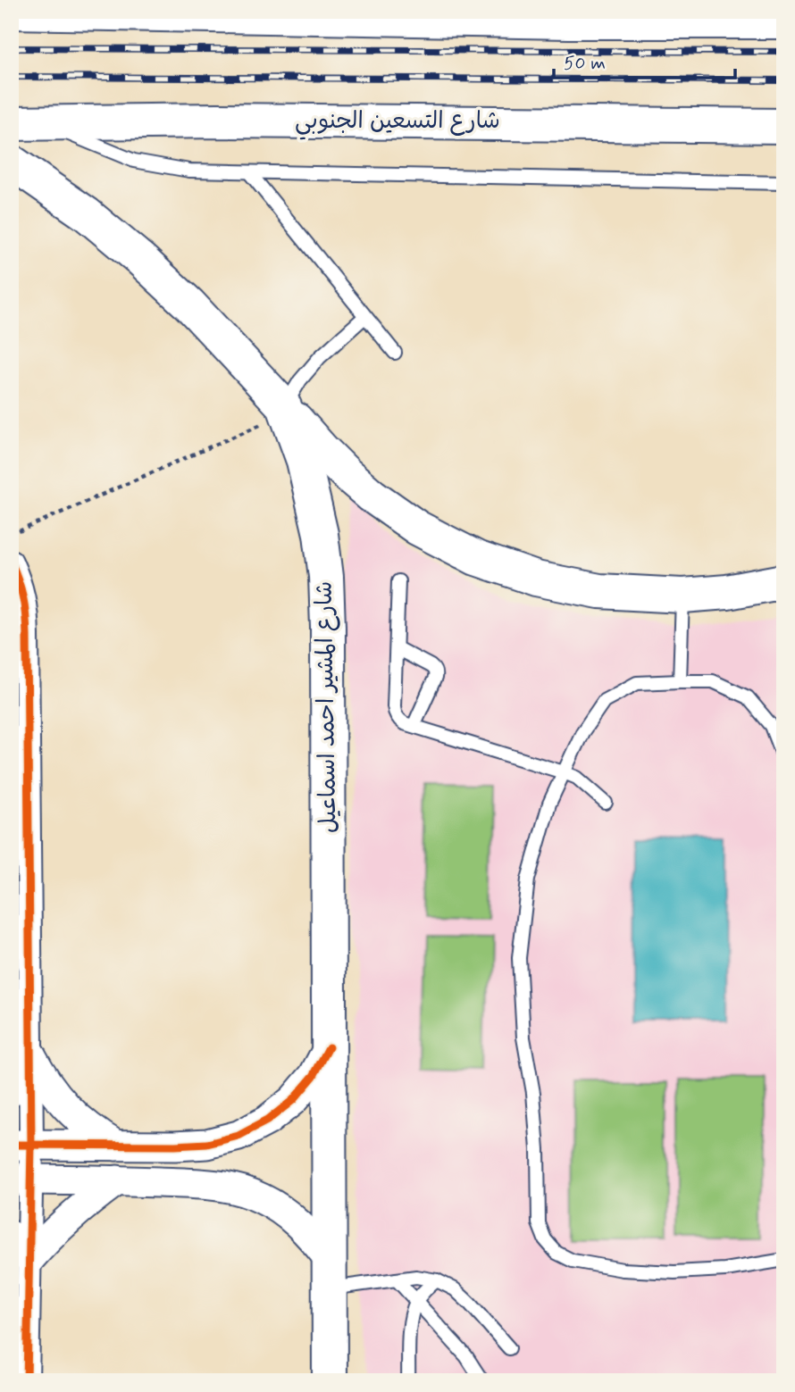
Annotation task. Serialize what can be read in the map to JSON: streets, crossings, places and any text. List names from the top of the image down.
{
  "streets": {
    "main road": ["شارع التسعين الجنوبي", "شارع المشير احمد اسماعيل"]
  },
  "scale_bar": "50 m"
}
